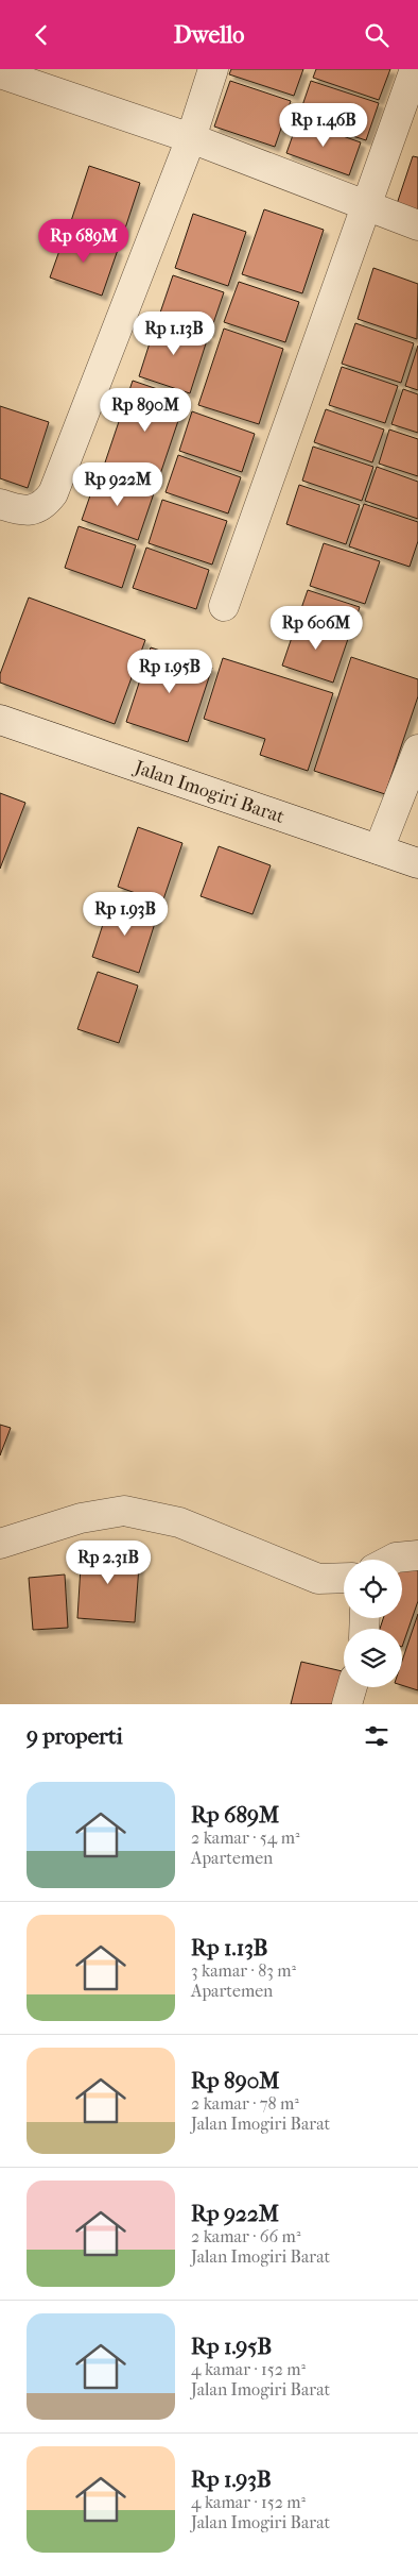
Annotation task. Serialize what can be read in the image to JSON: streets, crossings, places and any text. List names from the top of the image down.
{
  "streets": {
    "street": ["Jalan Imogiri Barat"]
  },
  "page": {
    "header": "Dwello",
    "price": [
      "Rp 1.46B",
      "Rp 689M",
      "Rp 1.13B",
      "Rp 890M",
      "Rp 922M",
      "Rp 606M",
      "Rp 1.95B",
      "Rp 1.93B",
      "Rp 2.31B"
    ],
    "heading": "9 properti",
    "list": [
      {
        "name": "Rp 689M",
        "note": "2 kamar · 54 m² · Apartemen"
      },
      {
        "name": "Rp 1.13B",
        "note": "3 kamar · 83 m² · Apartemen"
      },
      {
        "name": "Rp 890M",
        "note": "2 kamar · 78 m² · Jalan Imogiri Barat"
      },
      {
        "name": "Rp 922M",
        "note": "2 kamar · 66 m² · Jalan Imogiri Barat"
      },
      {
        "name": "Rp 1.95B",
        "note": "4 kamar · 152 m² · Jalan Imogiri Barat"
      },
      {
        "name": "Rp 1.93B",
        "note": "4 kamar · 152 m² · Jalan Imogiri Barat"
      }
    ]
  }
}
